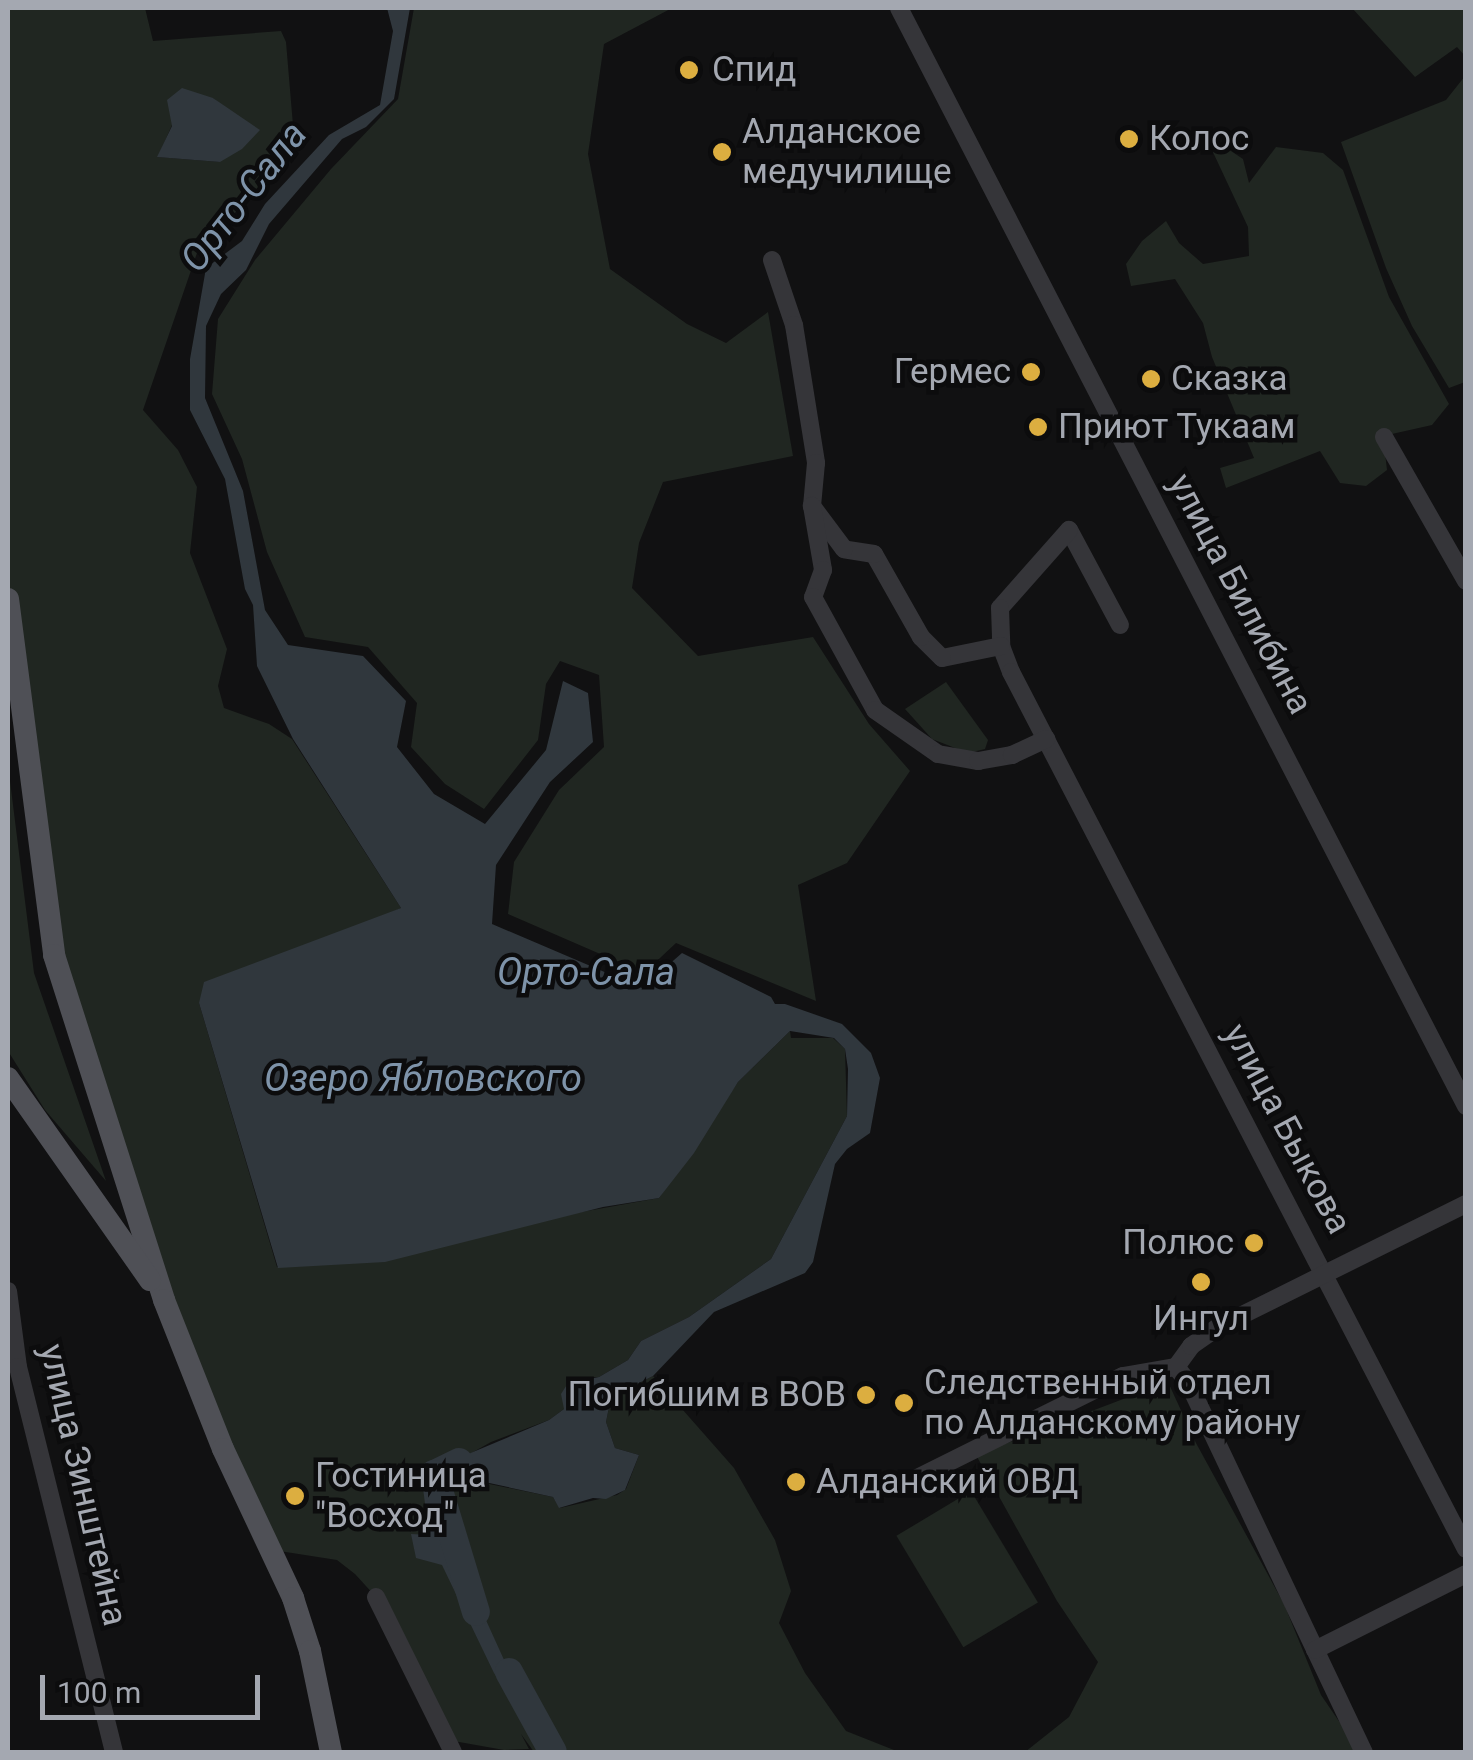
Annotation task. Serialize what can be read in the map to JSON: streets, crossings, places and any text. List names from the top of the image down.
{
  "streets": {
    "street": ["улица Билибина", "улица Быкова", "улица Зинштейна"]
  },
  "water": ["Орто-Сала", "Озеро Ябловского"],
  "places": [
    "Спид",
    "Колос",
    "Алданское медучилище",
    "Гермес",
    "Сказка",
    "Приют Тукаам",
    "Полюс",
    "Ингул",
    "Погибшим в ВОВ",
    "Следственный отдел по Алданскому району",
    "Алданский ОВД",
    "Гостиница \"Восход\""
  ],
  "scale_bar": "100 m"
}
